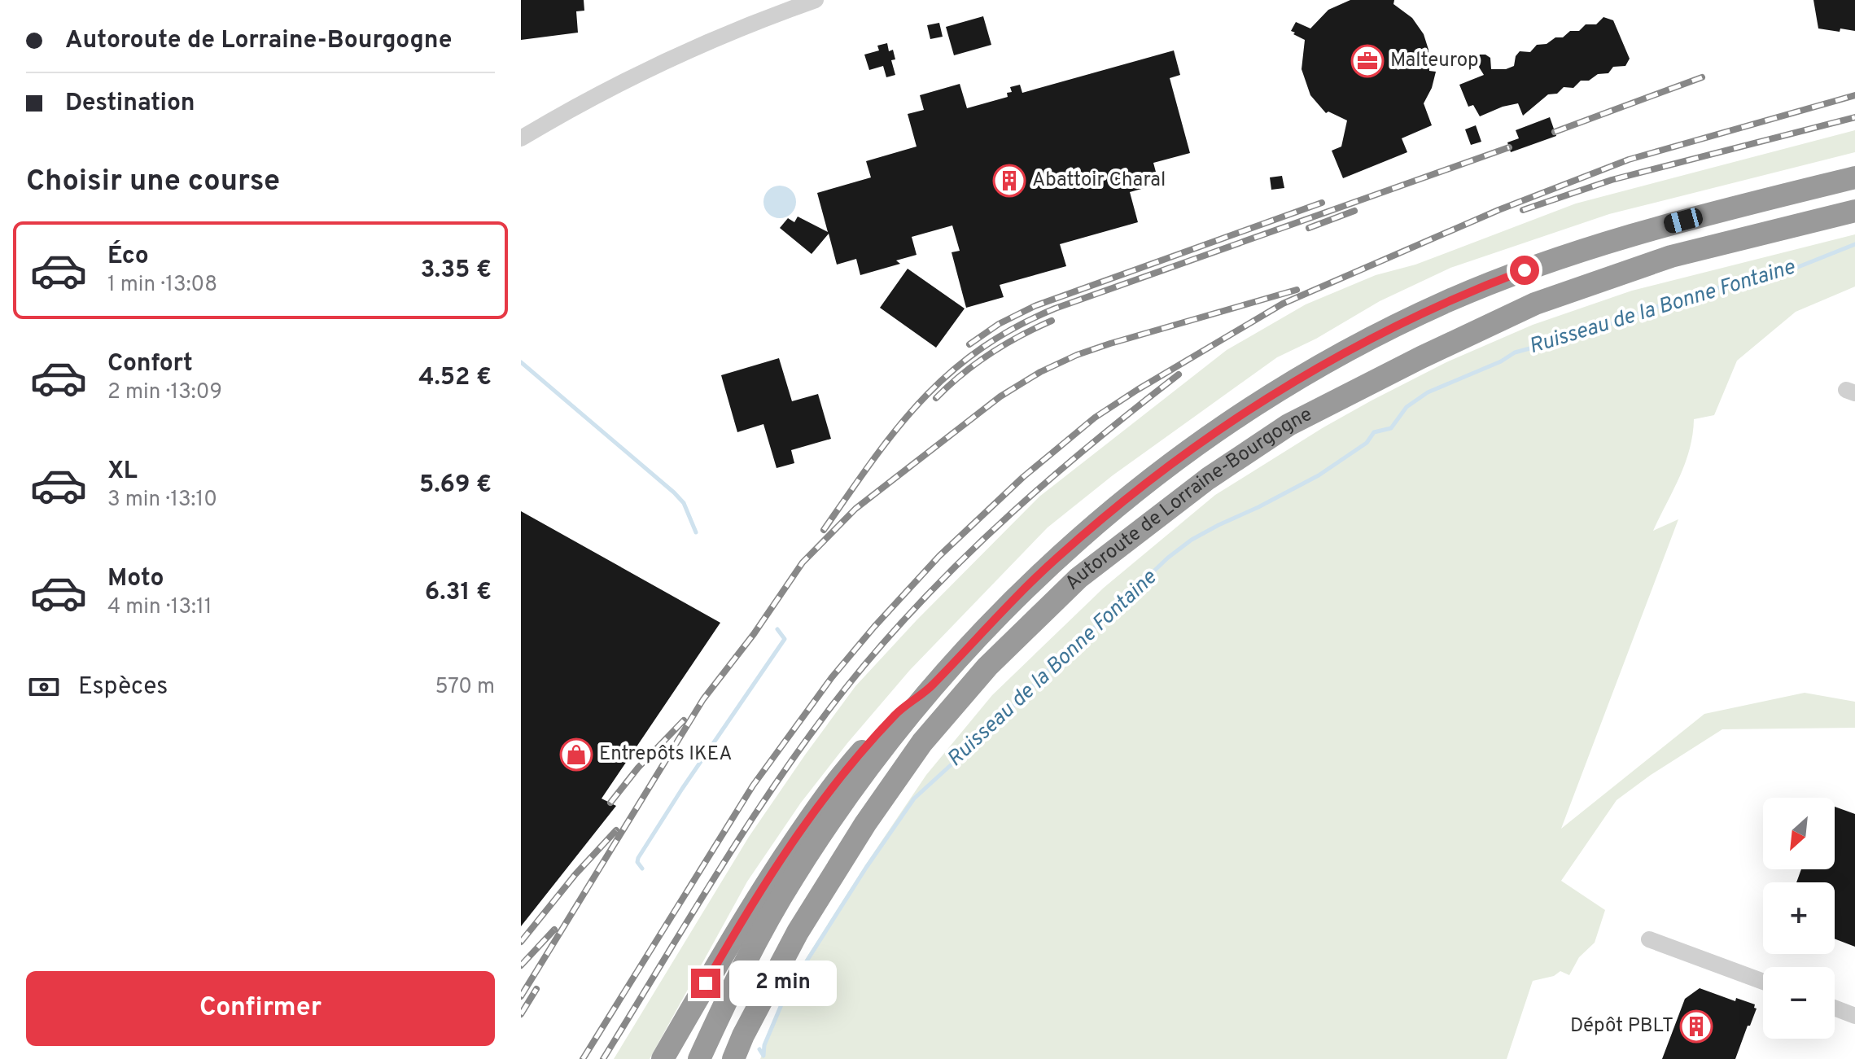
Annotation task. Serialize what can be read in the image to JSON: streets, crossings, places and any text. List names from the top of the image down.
{
  "streets": {
    "highway": ["Autoroute de Lorraine-Bourgogne"]
  },
  "water": ["Ruisseau de la Bonne Fontaine"],
  "places": {
    "office": ["Malteurop"],
    "building": ["Abattoir Charal", "Dépôt PBLT"],
    "shop": ["Entrepôts IKEA"]
  },
  "north": "bottom left",
  "page": {
    "banner": ["Autoroute de Lorraine-Bourgogne", "Destination"],
    "heading": "Choisir une course",
    "list": [
      {
        "name": "Éco",
        "note": "1 min · 13:08",
        "value": "3.35 €"
      },
      {
        "name": "Confort",
        "note": "2 min · 13:09",
        "value": "4.52 €"
      },
      {
        "name": "XL",
        "note": "3 min · 13:10",
        "value": "5.69 €"
      },
      {
        "name": "Moto",
        "note": "4 min · 13:11",
        "value": "6.31 €"
      }
    ],
    "pay": ["Espèces", "570 m"],
    "map_buttons": ["+", "−"],
    "buttons": "Confirmer",
    "bubble": "2 min"
  }
}
